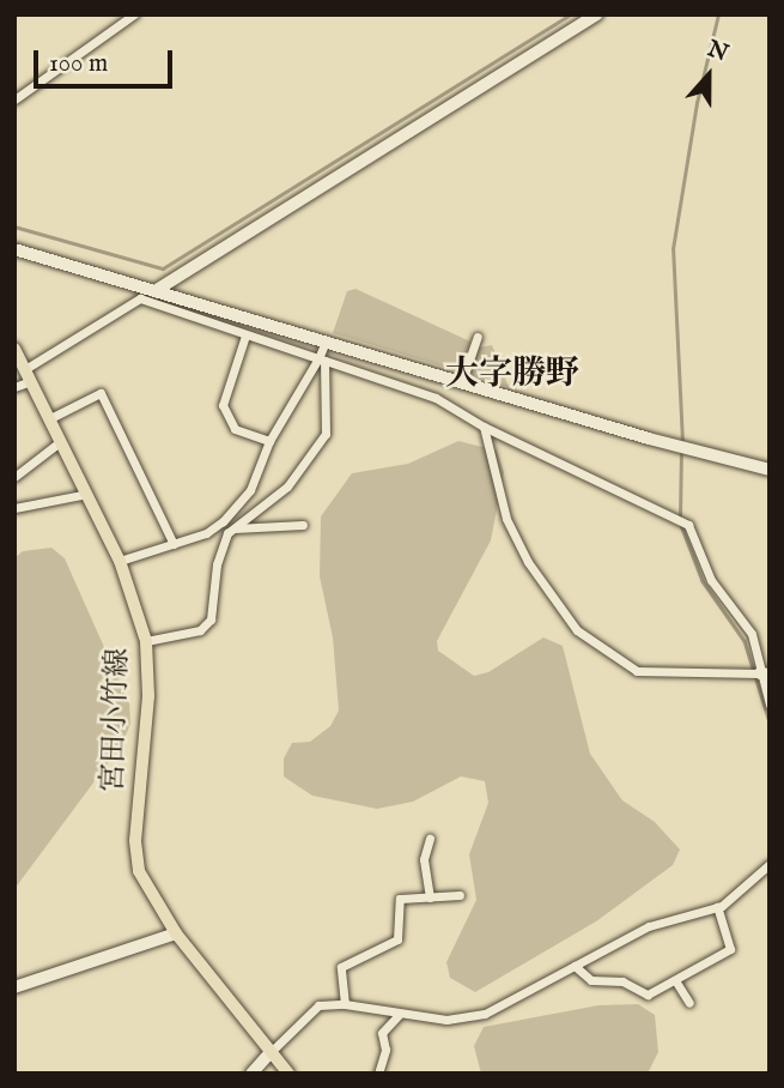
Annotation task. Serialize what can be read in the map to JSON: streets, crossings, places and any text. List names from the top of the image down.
{
  "streets": {
    "main road": ["宮田小竹線"]
  },
  "districts": ["大字勝野"],
  "scale_bar": "100 m",
  "north": "top"
}
